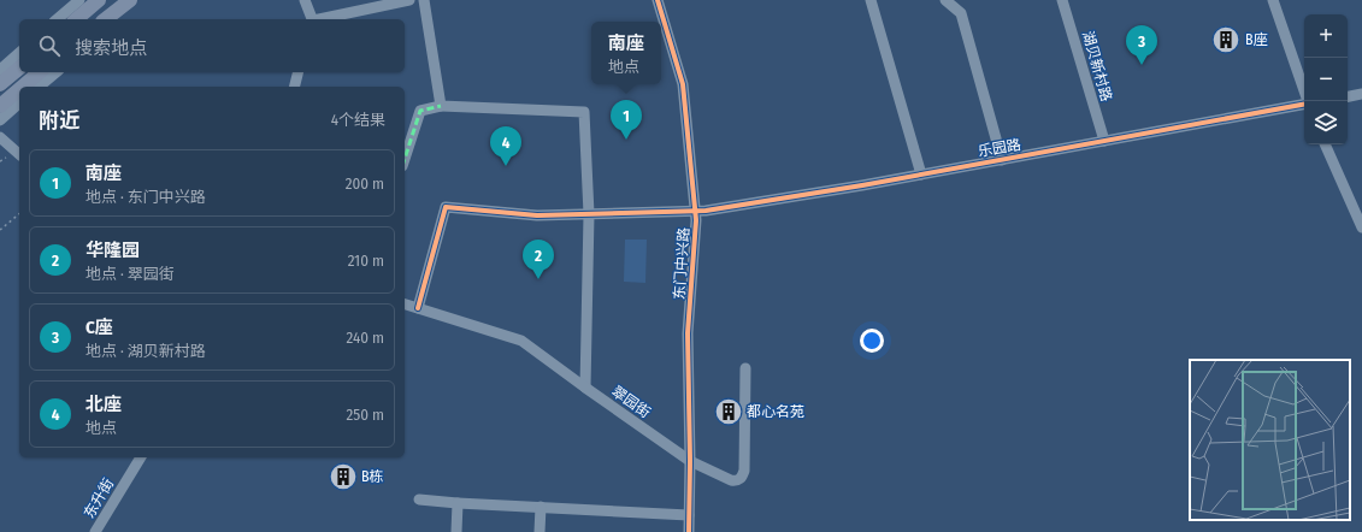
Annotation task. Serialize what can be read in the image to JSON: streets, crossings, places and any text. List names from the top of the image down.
{
  "streets": {
    "street": [
      "湖贝新村路",
      "乐园路",
      "东门中兴路",
      "翠园街",
      "东升街"
    ]
  },
  "crossings": [
    ["湖贝新村路", "乐园路"],
    ["乐园路", "东门中兴路"],
    ["乐园路", "翠园街"],
    ["东门中兴路", "翠园街"]
  ],
  "places": {
    "building": ["B座", "都心名苑", "B栋"]
  },
  "page": {
    "map_buttons": ["+", "−"],
    "search": "搜索地点",
    "popup": ["南座", "地点"],
    "pins": [
      "3",
      "1",
      "4",
      "2"
    ],
    "heading": ["附近", "4个结果"],
    "list": [
      {
        "mark": "1",
        "name": "南座",
        "note": "地点 · 东门中兴路",
        "value": "200 m"
      },
      {
        "mark": "2",
        "name": "华隆园",
        "note": "地点 · 翠园街",
        "value": "210 m"
      },
      {
        "mark": "3",
        "name": "C座",
        "note": "地点 · 湖贝新村路",
        "value": "240 m"
      },
      {
        "mark": "4",
        "name": "北座",
        "note": "地点",
        "value": "250 m"
      }
    ]
  }
}
